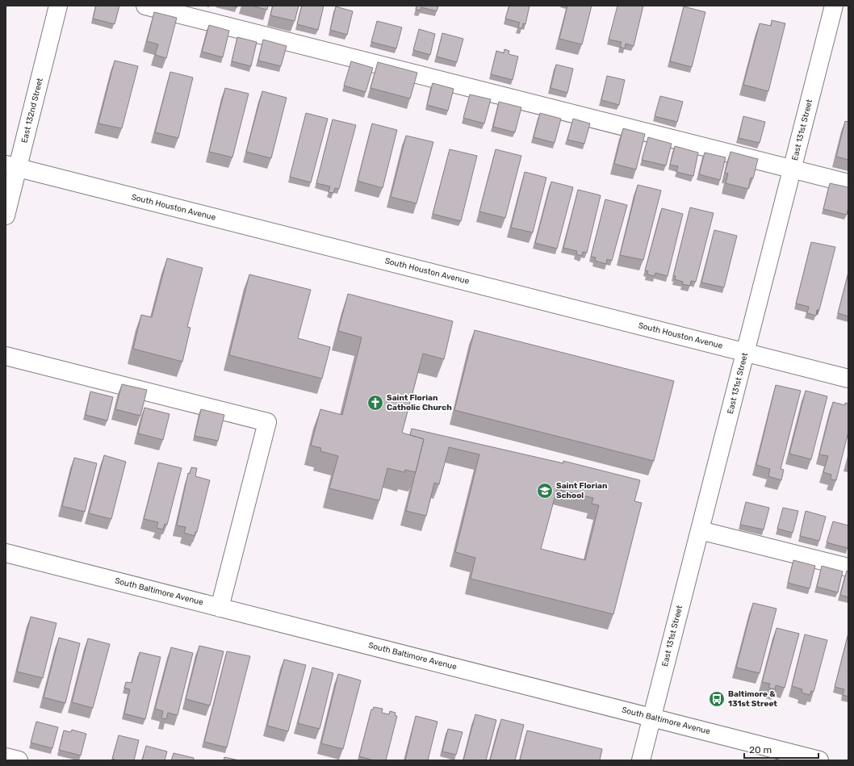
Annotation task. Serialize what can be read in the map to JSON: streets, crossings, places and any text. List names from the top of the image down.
{
  "streets": {
    "street": [
      "East 132nd Street",
      "East 131st Street",
      "South Houston Avenue",
      "South Baltimore Avenue"
    ]
  },
  "crossings": [
    ["East 132nd Street", "South Houston Avenue"],
    ["East 131st Street", "South Houston Avenue"],
    ["East 131st Street", "South Baltimore Avenue"]
  ],
  "places": {
    "church": ["Saint Florian Catholic Church"],
    "school or university": ["Saint Florian School"],
    "bus stop": ["Baltimore & 131st Street"]
  },
  "scale_bar": "20 m"
}
